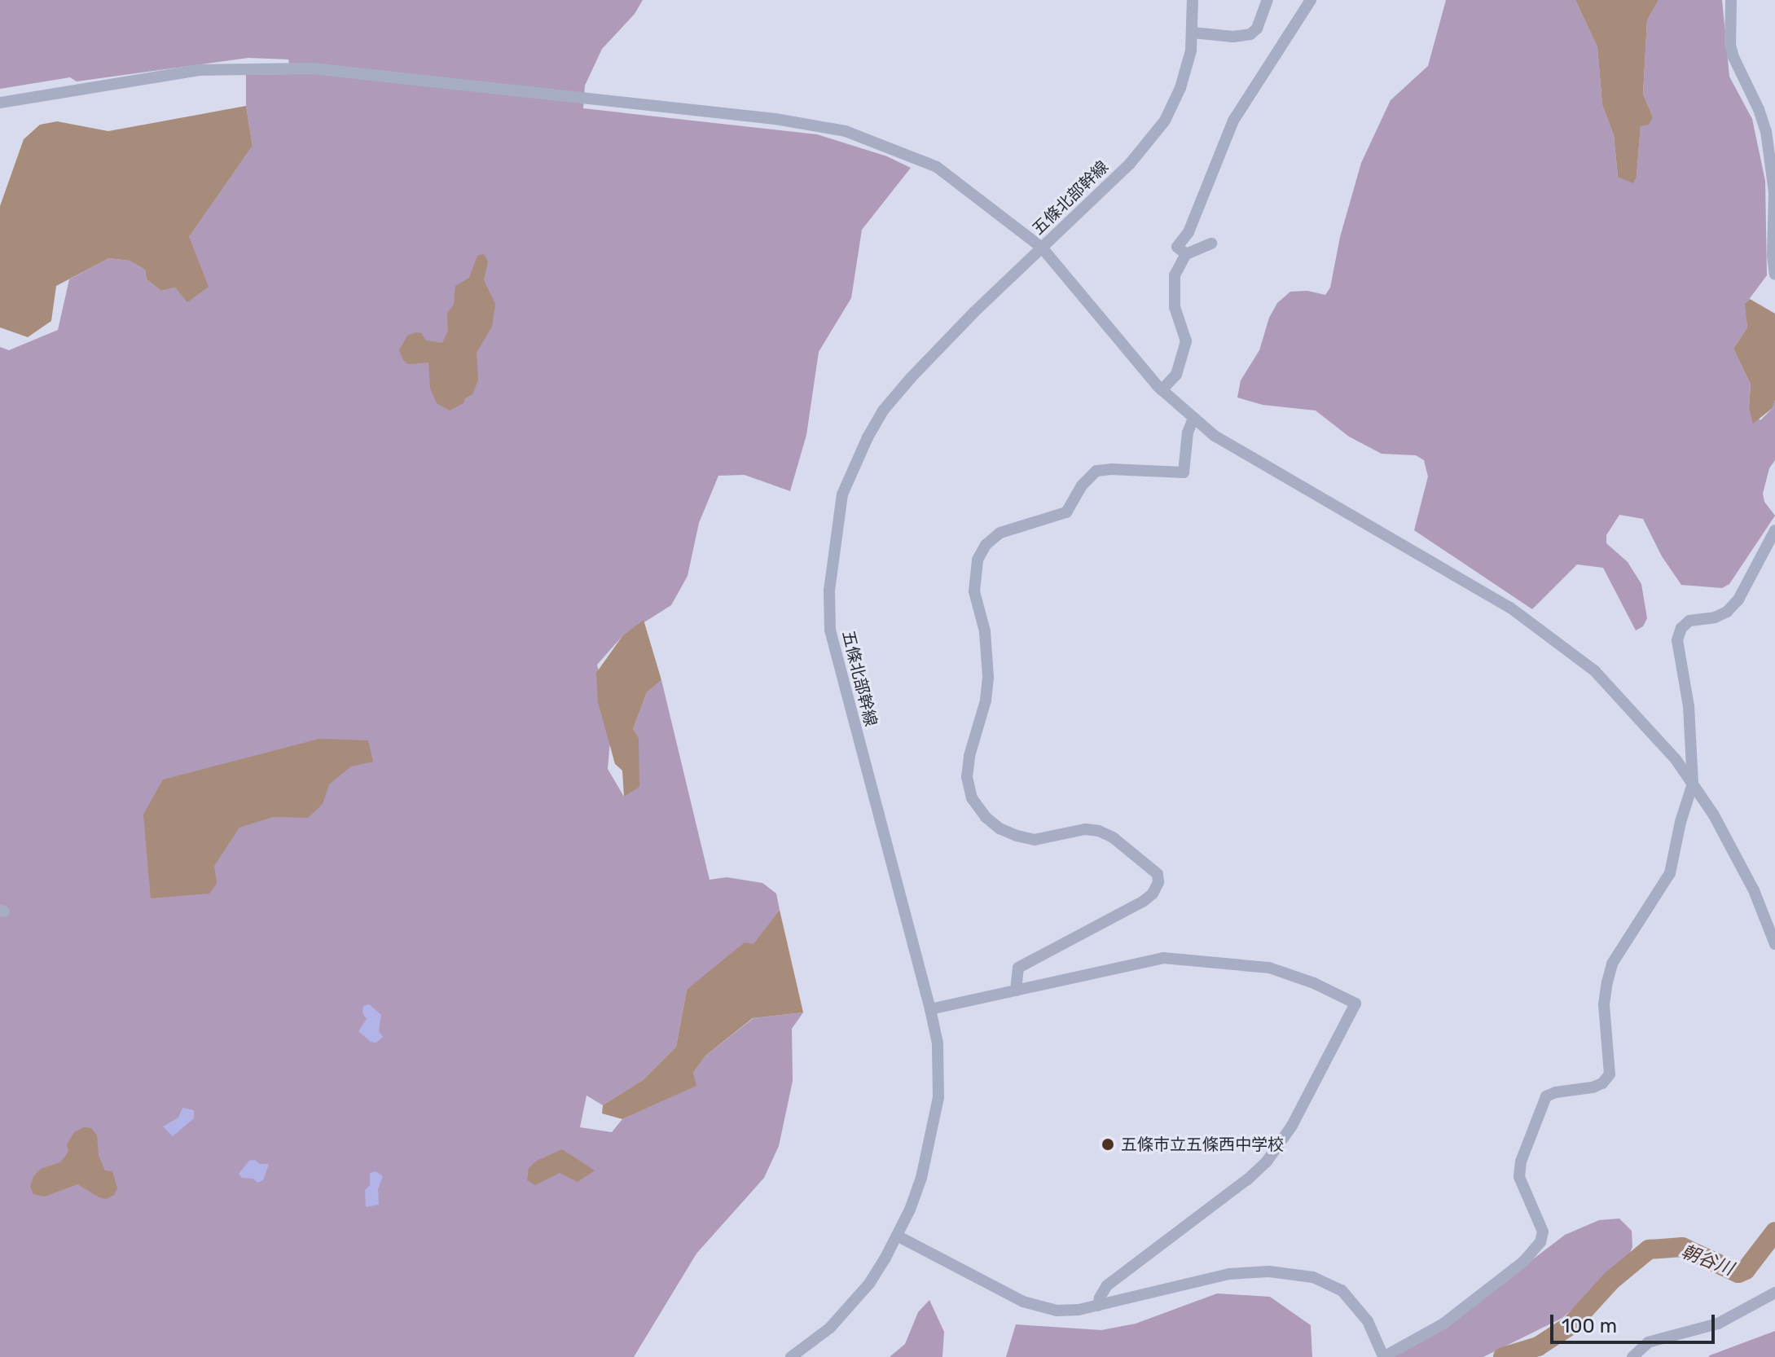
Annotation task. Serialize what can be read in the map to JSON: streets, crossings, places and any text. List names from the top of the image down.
{
  "streets": {
    "street": ["五條北部幹線"]
  },
  "water": ["朝谷川"],
  "places": ["五條市立五條西中学校"],
  "scale_bar": "100 m"
}
